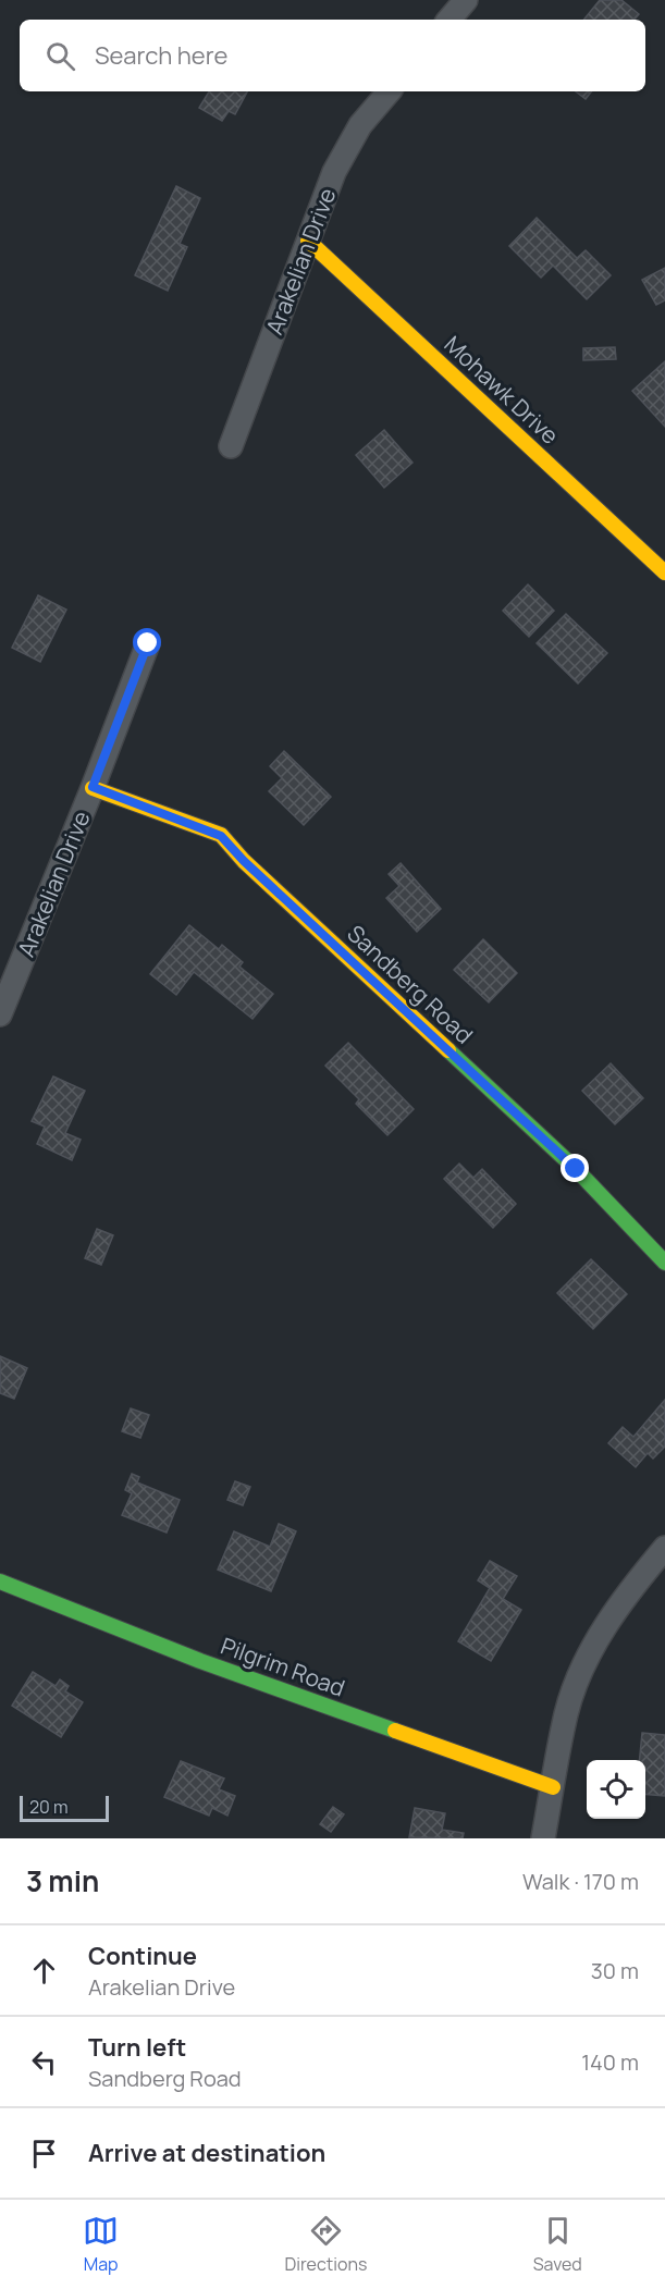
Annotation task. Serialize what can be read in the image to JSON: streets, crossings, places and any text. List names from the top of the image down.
{
  "streets": {
    "street": [
      "Arakelian Drive",
      "Mohawk Drive",
      "Sandberg Road",
      "Pilgrim Road"
    ]
  },
  "crossings": [
    ["Arakelian Drive", "Mohawk Drive"],
    ["Arakelian Drive", "Sandberg Road"]
  ],
  "scale_bar": "20 m",
  "page": {
    "search": "Search here",
    "scale": "20 m",
    "heading": ["3 min", "Walk · 170 m"],
    "list": [
      ["Continue", "Arakelian Drive", "30 m"],
      ["Turn left", "Sandberg Road", "140 m"],
      "Arrive at destination"
    ],
    "nav": ["Map", "Directions", "Saved"]
  }
}
